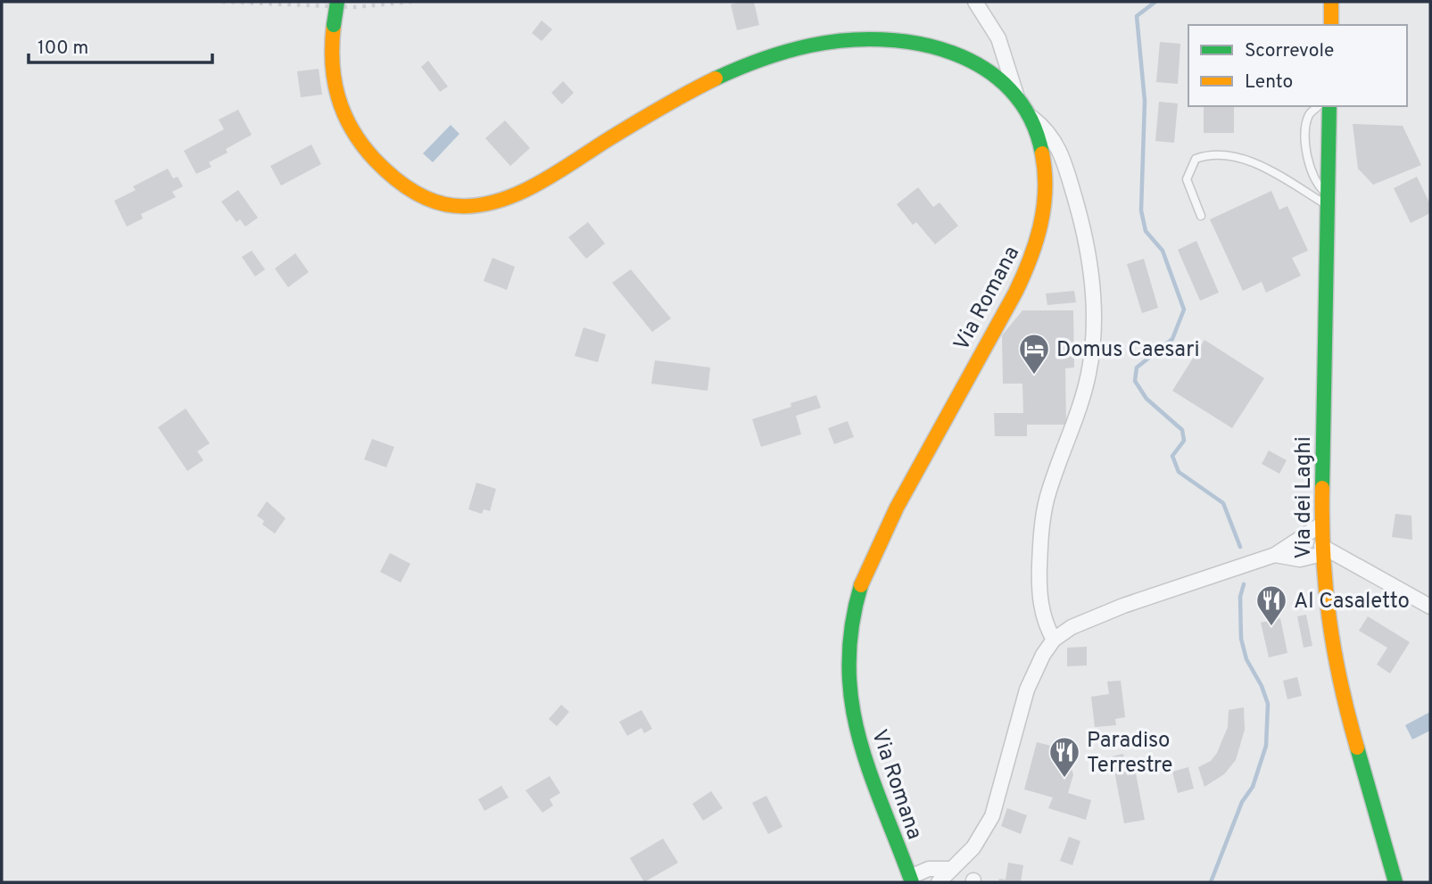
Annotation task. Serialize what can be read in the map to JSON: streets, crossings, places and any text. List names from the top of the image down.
{
  "streets": {
    "street": ["Via Romana", "Via dei Laghi"]
  },
  "places": {
    "hotel": ["Domus Caesari"],
    "restaurant": ["Al Casaletto", "Paradiso Terrestre"]
  },
  "legend": ["Scorrevole", "Lento"],
  "scale_bar": "100 m"
}
